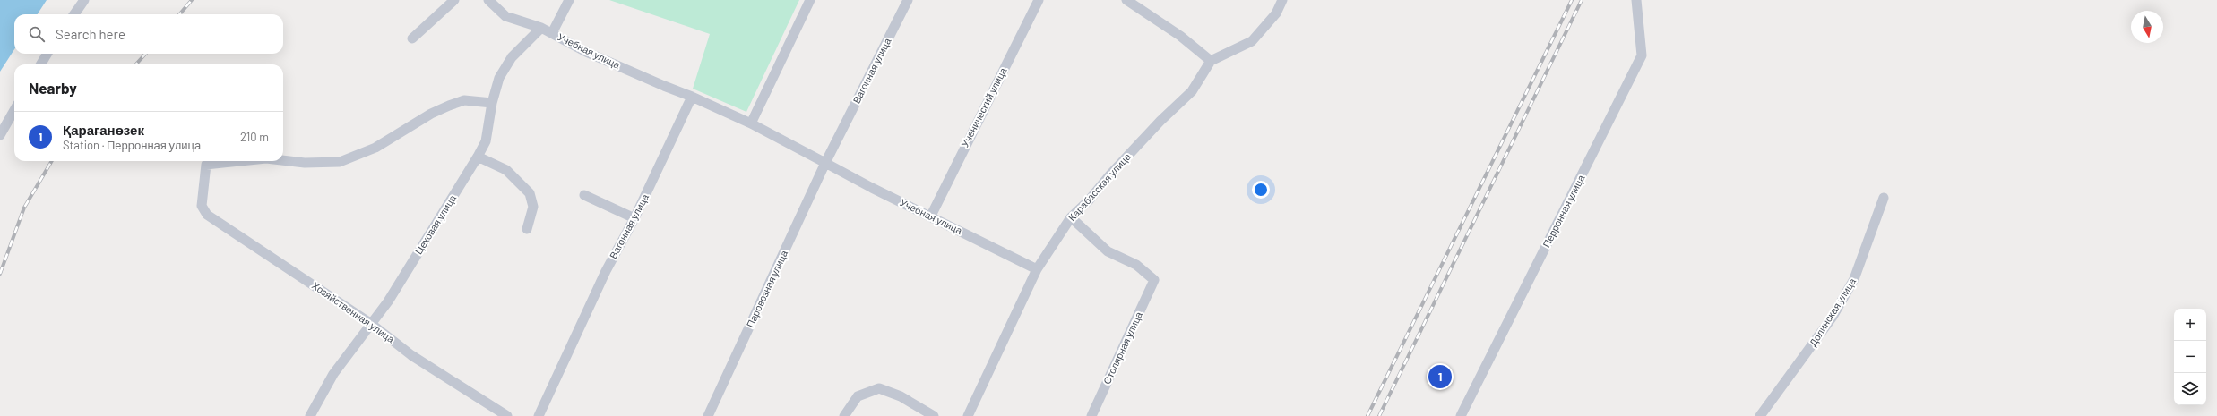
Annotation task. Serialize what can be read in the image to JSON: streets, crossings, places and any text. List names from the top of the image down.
{
  "streets": {
    "street": [
      "Учебная улица",
      "Вагонная улица",
      "Ученический улица",
      "Карабасская улица",
      "Перронная улица",
      "Цеховая улица",
      "Паровозная улица",
      "Хозяйственная улица",
      "Долинская улица",
      "Столярная улица"
    ]
  },
  "crossings": [
    ["Учебная улица", "Вагонная улица"],
    ["Учебная улица", "Ученический улица"],
    ["Учебная улица", "Карабасская улица"],
    ["Учебная улица", "Цеховая улица"],
    ["Учебная улица", "Паровозная улица"],
    ["Вагонная улица", "Паровозная улица"],
    ["Карабасская улица", "Столярная улица"],
    ["Цеховая улица", "Хозяйственная улица"]
  ],
  "north": "bottom",
  "page": {
    "search": "Search here",
    "heading": "Nearby",
    "list": [
      {
        "mark": "1",
        "name": "Қарағанөзек",
        "note": "Station · Перронная улица",
        "value": "210 m"
      }
    ],
    "map_buttons": ["+", "−"],
    "pins": "1"
  }
}
